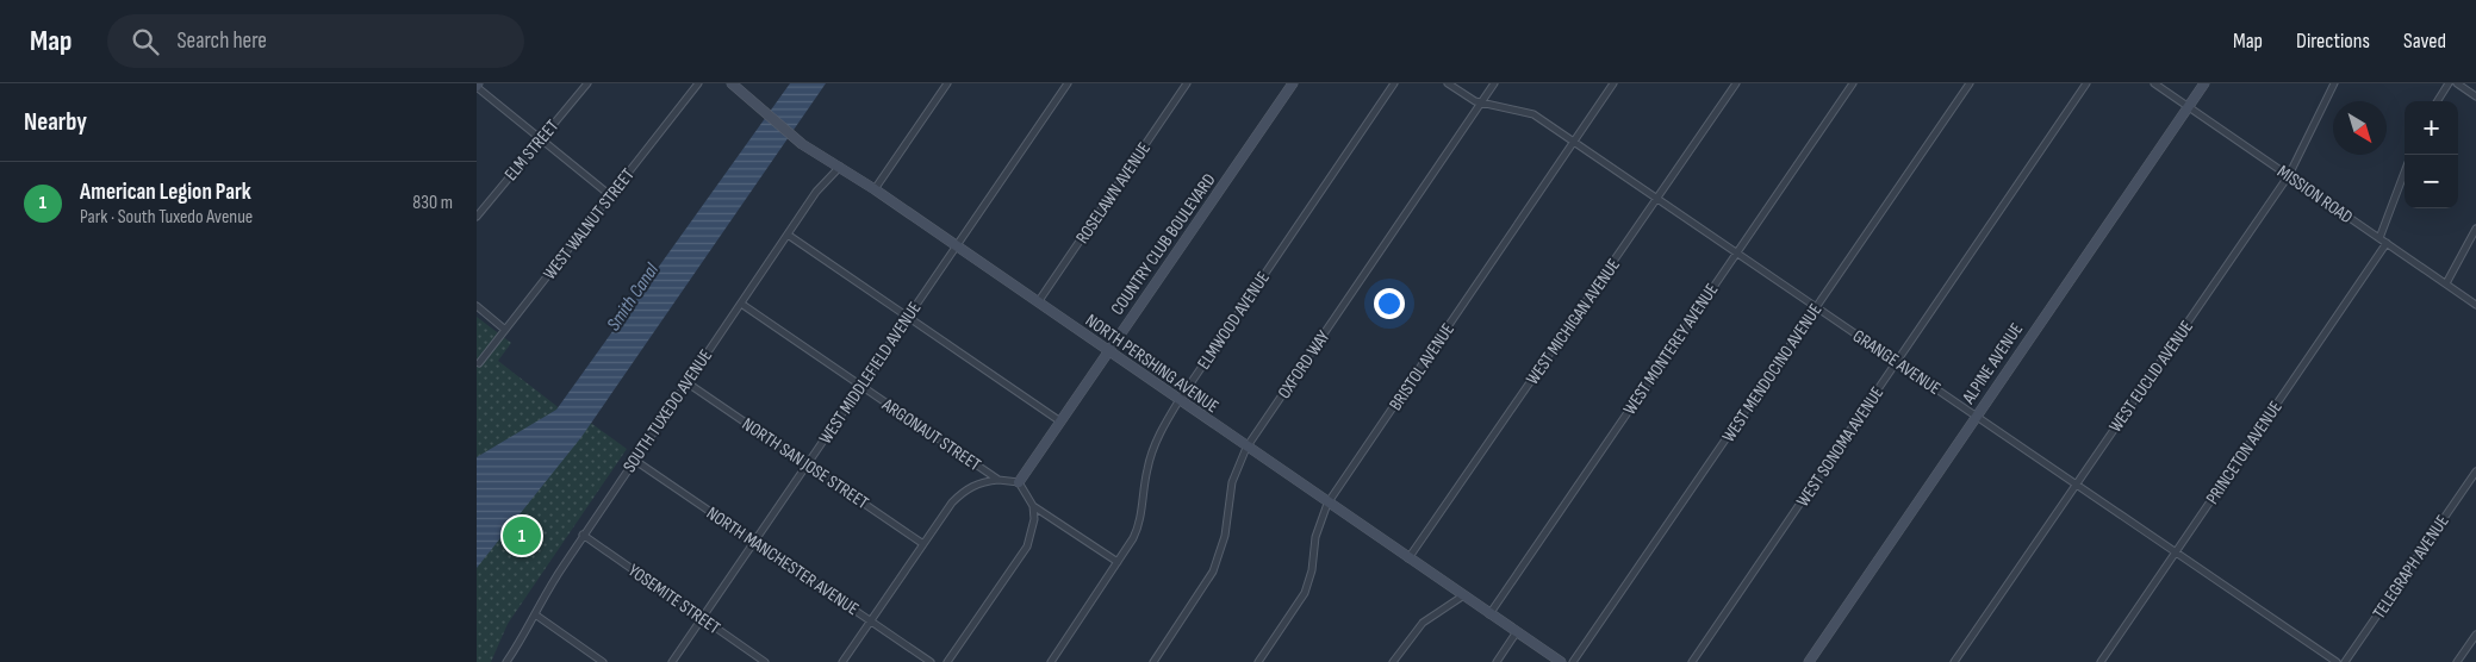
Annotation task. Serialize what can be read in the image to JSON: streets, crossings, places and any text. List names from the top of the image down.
{
  "streets": {
    "street": [
      "ELM STREET",
      "ROSELAWN AVENUE",
      "MISSION ROAD",
      "WEST WALNUT STREET",
      "COUNTRY CLUB BOULEVARD",
      "ELMWOOD AVENUE",
      "WEST MICHIGAN AVENUE",
      "WEST MONTEREY AVENUE",
      "GRANGE AVENUE",
      "NORTH PERSHING AVENUE",
      "ALPINE AVENUE",
      "OXFORD WAY",
      "BRISTOL AVENUE",
      "WEST MIDDLEFIELD AVENUE",
      "WEST MENDOCINO AVENUE",
      "WEST EUCLID AVENUE",
      "SOUTH TUXEDO AVENUE",
      "ARGONAUT STREET",
      "WEST SONOMA AVENUE",
      "PRINCETON AVENUE",
      "NORTH SAN JOSE STREET",
      "NORTH MANCHESTER AVENUE",
      "TELEGRAPH AVENUE",
      "YOSEMITE STREET"
    ]
  },
  "crossings": [
    ["ROSELAWN AVENUE", "NORTH PERSHING AVENUE"],
    ["MISSION ROAD", "ALPINE AVENUE"],
    ["MISSION ROAD", "WEST EUCLID AVENUE"],
    ["MISSION ROAD", "PRINCETON AVENUE"],
    ["COUNTRY CLUB BOULEVARD", "NORTH PERSHING AVENUE"],
    ["COUNTRY CLUB BOULEVARD", "ARGONAUT STREET"],
    ["ELMWOOD AVENUE", "NORTH PERSHING AVENUE"],
    ["WEST MICHIGAN AVENUE", "GRANGE AVENUE"],
    ["WEST MICHIGAN AVENUE", "NORTH PERSHING AVENUE"],
    ["WEST MONTEREY AVENUE", "GRANGE AVENUE"],
    ["WEST MONTEREY AVENUE", "NORTH PERSHING AVENUE"],
    ["GRANGE AVENUE", "ALPINE AVENUE"],
    ["GRANGE AVENUE", "OXFORD WAY"],
    ["GRANGE AVENUE", "BRISTOL AVENUE"],
    ["GRANGE AVENUE", "WEST MENDOCINO AVENUE"],
    ["GRANGE AVENUE", "WEST EUCLID AVENUE"],
    ["GRANGE AVENUE", "WEST SONOMA AVENUE"],
    ["GRANGE AVENUE", "PRINCETON AVENUE"],
    ["NORTH PERSHING AVENUE", "OXFORD WAY"],
    ["NORTH PERSHING AVENUE", "BRISTOL AVENUE"],
    ["NORTH PERSHING AVENUE", "WEST MIDDLEFIELD AVENUE"],
    ["NORTH PERSHING AVENUE", "SOUTH TUXEDO AVENUE"],
    ["WEST MIDDLEFIELD AVENUE", "ARGONAUT STREET"],
    ["WEST MIDDLEFIELD AVENUE", "NORTH SAN JOSE STREET"],
    ["WEST MIDDLEFIELD AVENUE", "NORTH MANCHESTER AVENUE"],
    ["WEST MIDDLEFIELD AVENUE", "YOSEMITE STREET"],
    ["SOUTH TUXEDO AVENUE", "ARGONAUT STREET"],
    ["SOUTH TUXEDO AVENUE", "NORTH SAN JOSE STREET"],
    ["SOUTH TUXEDO AVENUE", "NORTH MANCHESTER AVENUE"],
    ["SOUTH TUXEDO AVENUE", "YOSEMITE STREET"]
  ],
  "water": ["Smith Canal"],
  "north": "bottom right",
  "page": {
    "header": "Map",
    "search": "Search here",
    "nav": ["Map", "Directions", "Saved"],
    "heading": "Nearby",
    "map_buttons": ["+", "−"],
    "list": [
      {
        "mark": "1",
        "name": "American Legion Park",
        "note": "Park · South Tuxedo Avenue",
        "value": "830 m"
      }
    ],
    "pins": "1"
  }
}
